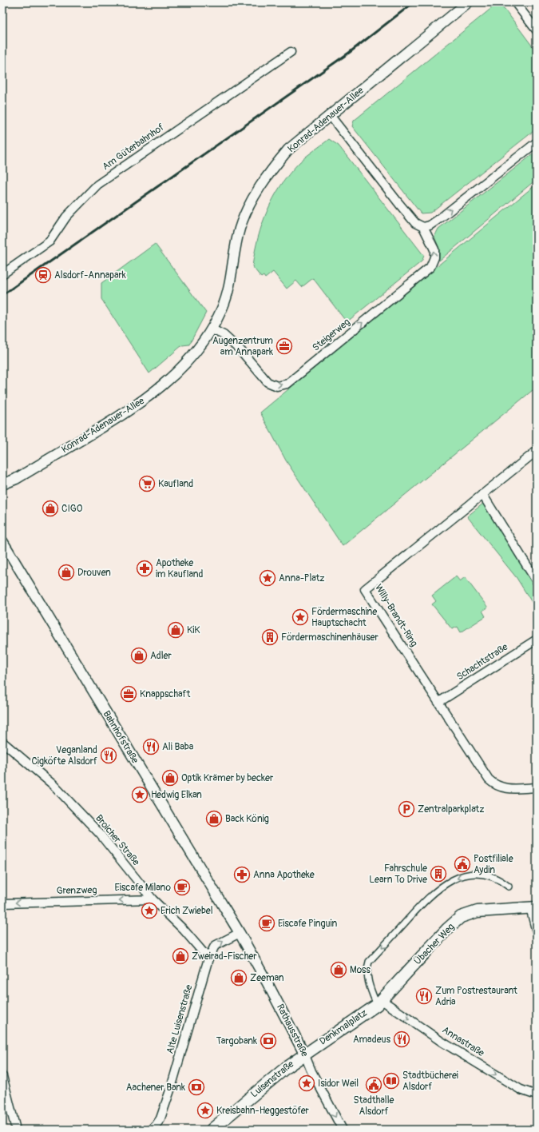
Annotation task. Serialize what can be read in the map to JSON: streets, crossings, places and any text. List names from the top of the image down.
{
  "streets": {
    "main road": ["Übacher Weg", "Denkmalplatz", "Luisenstraße"],
    "street": [
      "Konrad-Adenauer-Allee",
      "Am Güterbahnhof",
      "Steigerweg",
      "Willy-Brandt-Ring",
      "Schachtstraße",
      "Bahnhofstraße",
      "Broicher Straße",
      "Grenzweg",
      "Alte Luisenstraße",
      "Rathausstraße",
      "Annastraße"
    ]
  },
  "crossings": [
    ["Konrad-Adenauer-Allee", "Steigerweg"],
    ["Willy-Brandt-Ring", "Schachtstraße"],
    ["Bahnhofstraße", "Alte Luisenstraße"],
    ["Bahnhofstraße", "Rathausstraße"],
    ["Broicher Straße", "Grenzweg"],
    ["Broicher Straße", "Alte Luisenstraße"],
    ["Übacher Weg", "Denkmalplatz"],
    ["Übacher Weg", "Annastraße"],
    ["Alte Luisenstraße", "Rathausstraße"],
    ["Denkmalplatz", "Rathausstraße"],
    ["Denkmalplatz", "Annastraße"],
    ["Denkmalplatz", "Luisenstraße"],
    ["Rathausstraße", "Luisenstraße"]
  ],
  "one_way": ["Grenzweg", "Rathausstraße", "Annastraße"],
  "places": {
    "station": ["Alsdorf-Annapark"],
    "office": ["Augenzentrum am Annapark", "Knappschaft"],
    "supermarket": ["Kaufland"],
    "shop": [
      "CIGO",
      "Drouven",
      "KiK",
      "Adler",
      "Optik Krämer by becker",
      "Back König",
      "Zweirad-Fischer",
      "Moss",
      "Zeeman"
    ],
    "pharmacy": ["Apotheke im Kaufland", "Anna Apotheke"],
    "place": [
      "Anna-Platz",
      "Fördermaschine Hauptschacht",
      "Hedwig Elkan",
      "Erich Zwiebel",
      "Isidor Weil",
      "Kreisbahn-Heggestöfer"
    ],
    "building": ["Fördermaschinenhäuser", "Fahrschule Learn To Drive"],
    "restaurant": [
      "Ali Baba",
      "Veganland Cigköfte Alsdorf",
      "Zum Postrestaurant Adria",
      "Amadeus"
    ],
    "parking": ["Zentralparkplatz"],
    "public building": ["Postfiliale Aydin", "Stadthalle Alsdorf"],
    "cafe": ["Eiscafe Milano", "Eiscafe Pinguin"],
    "bank": ["Targobank", "Aachener Bank"],
    "library": ["Stadtbücherei Alsdorf"]
  }
}
